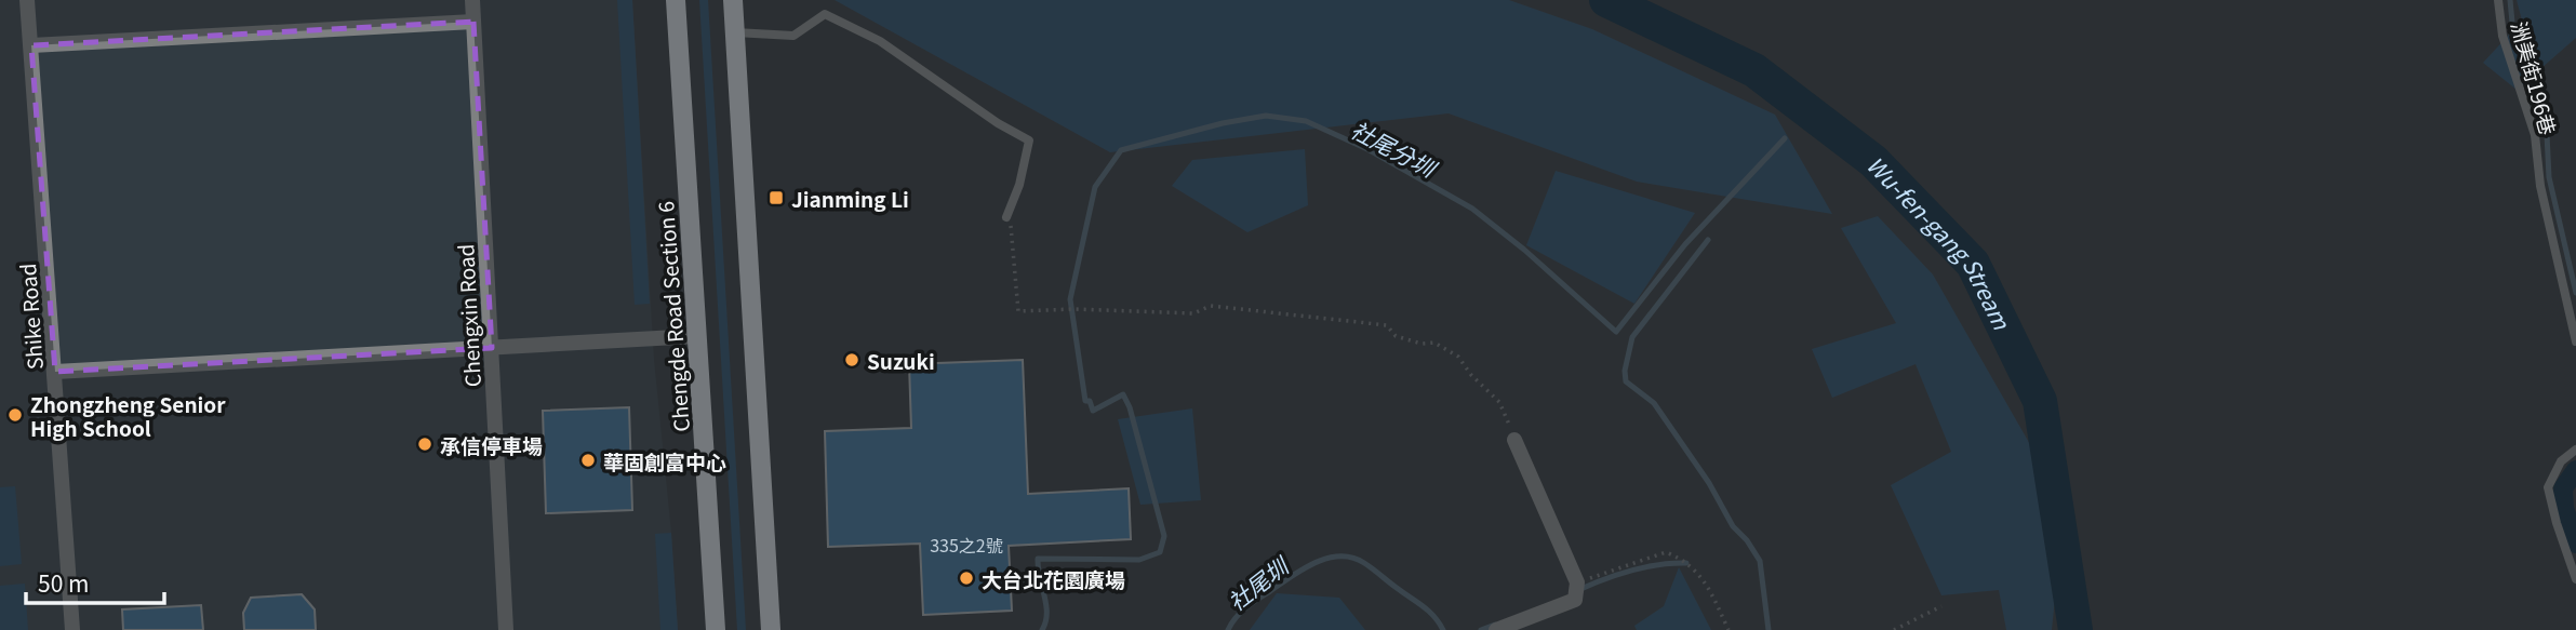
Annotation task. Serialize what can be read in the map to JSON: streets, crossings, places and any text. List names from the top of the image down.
{
  "streets": {
    "main road": ["Chengde Road Section 6"],
    "street": ["Chengxin Road", "Shike Road"],
    "lane": ["洲美街196巷"]
  },
  "water": ["社尾分圳", "Wu-fen-gang Stream", "社尾圳"],
  "places": {
    "transit": ["Jianming Li"],
    "other": [
      "Suzuki",
      "Zhongzheng Senior High School",
      "承信停車場",
      "華固創富中心",
      "大台北花園廣場"
    ]
  },
  "house_numbers": ["335之2號"],
  "scale_bar": "50 m"
}
